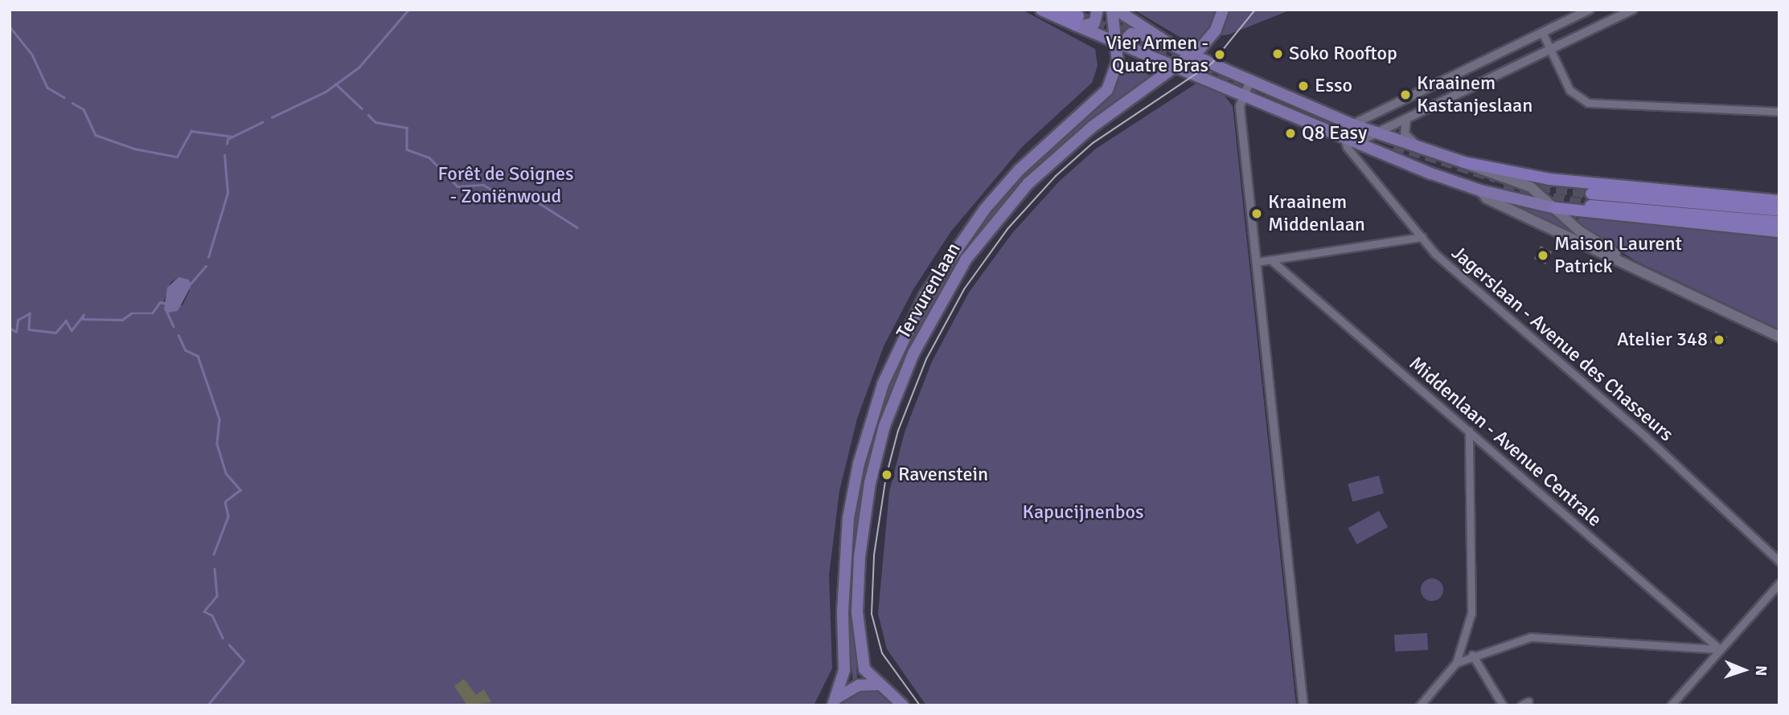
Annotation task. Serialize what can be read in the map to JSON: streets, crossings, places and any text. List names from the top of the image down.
{
  "streets": {
    "main road": ["Tervurenlaan"],
    "street": ["Jagerslaan - Avenue des Chasseurs", "Middenlaan - Avenue Centrale"]
  },
  "parks": ["Forêt de Soignes - Zoniënwoud", "Kapucijnenbos"],
  "places": [
    "Soko Rooftop",
    "Vier Armen - Quatre Bras",
    "Esso",
    "Kraainem Kastanjeslaan",
    "Q8 Easy",
    "Kraainem Middenlaan",
    "Maison Laurent Patrick",
    "Atelier 348",
    "Ravenstein"
  ],
  "north": "right"
}
